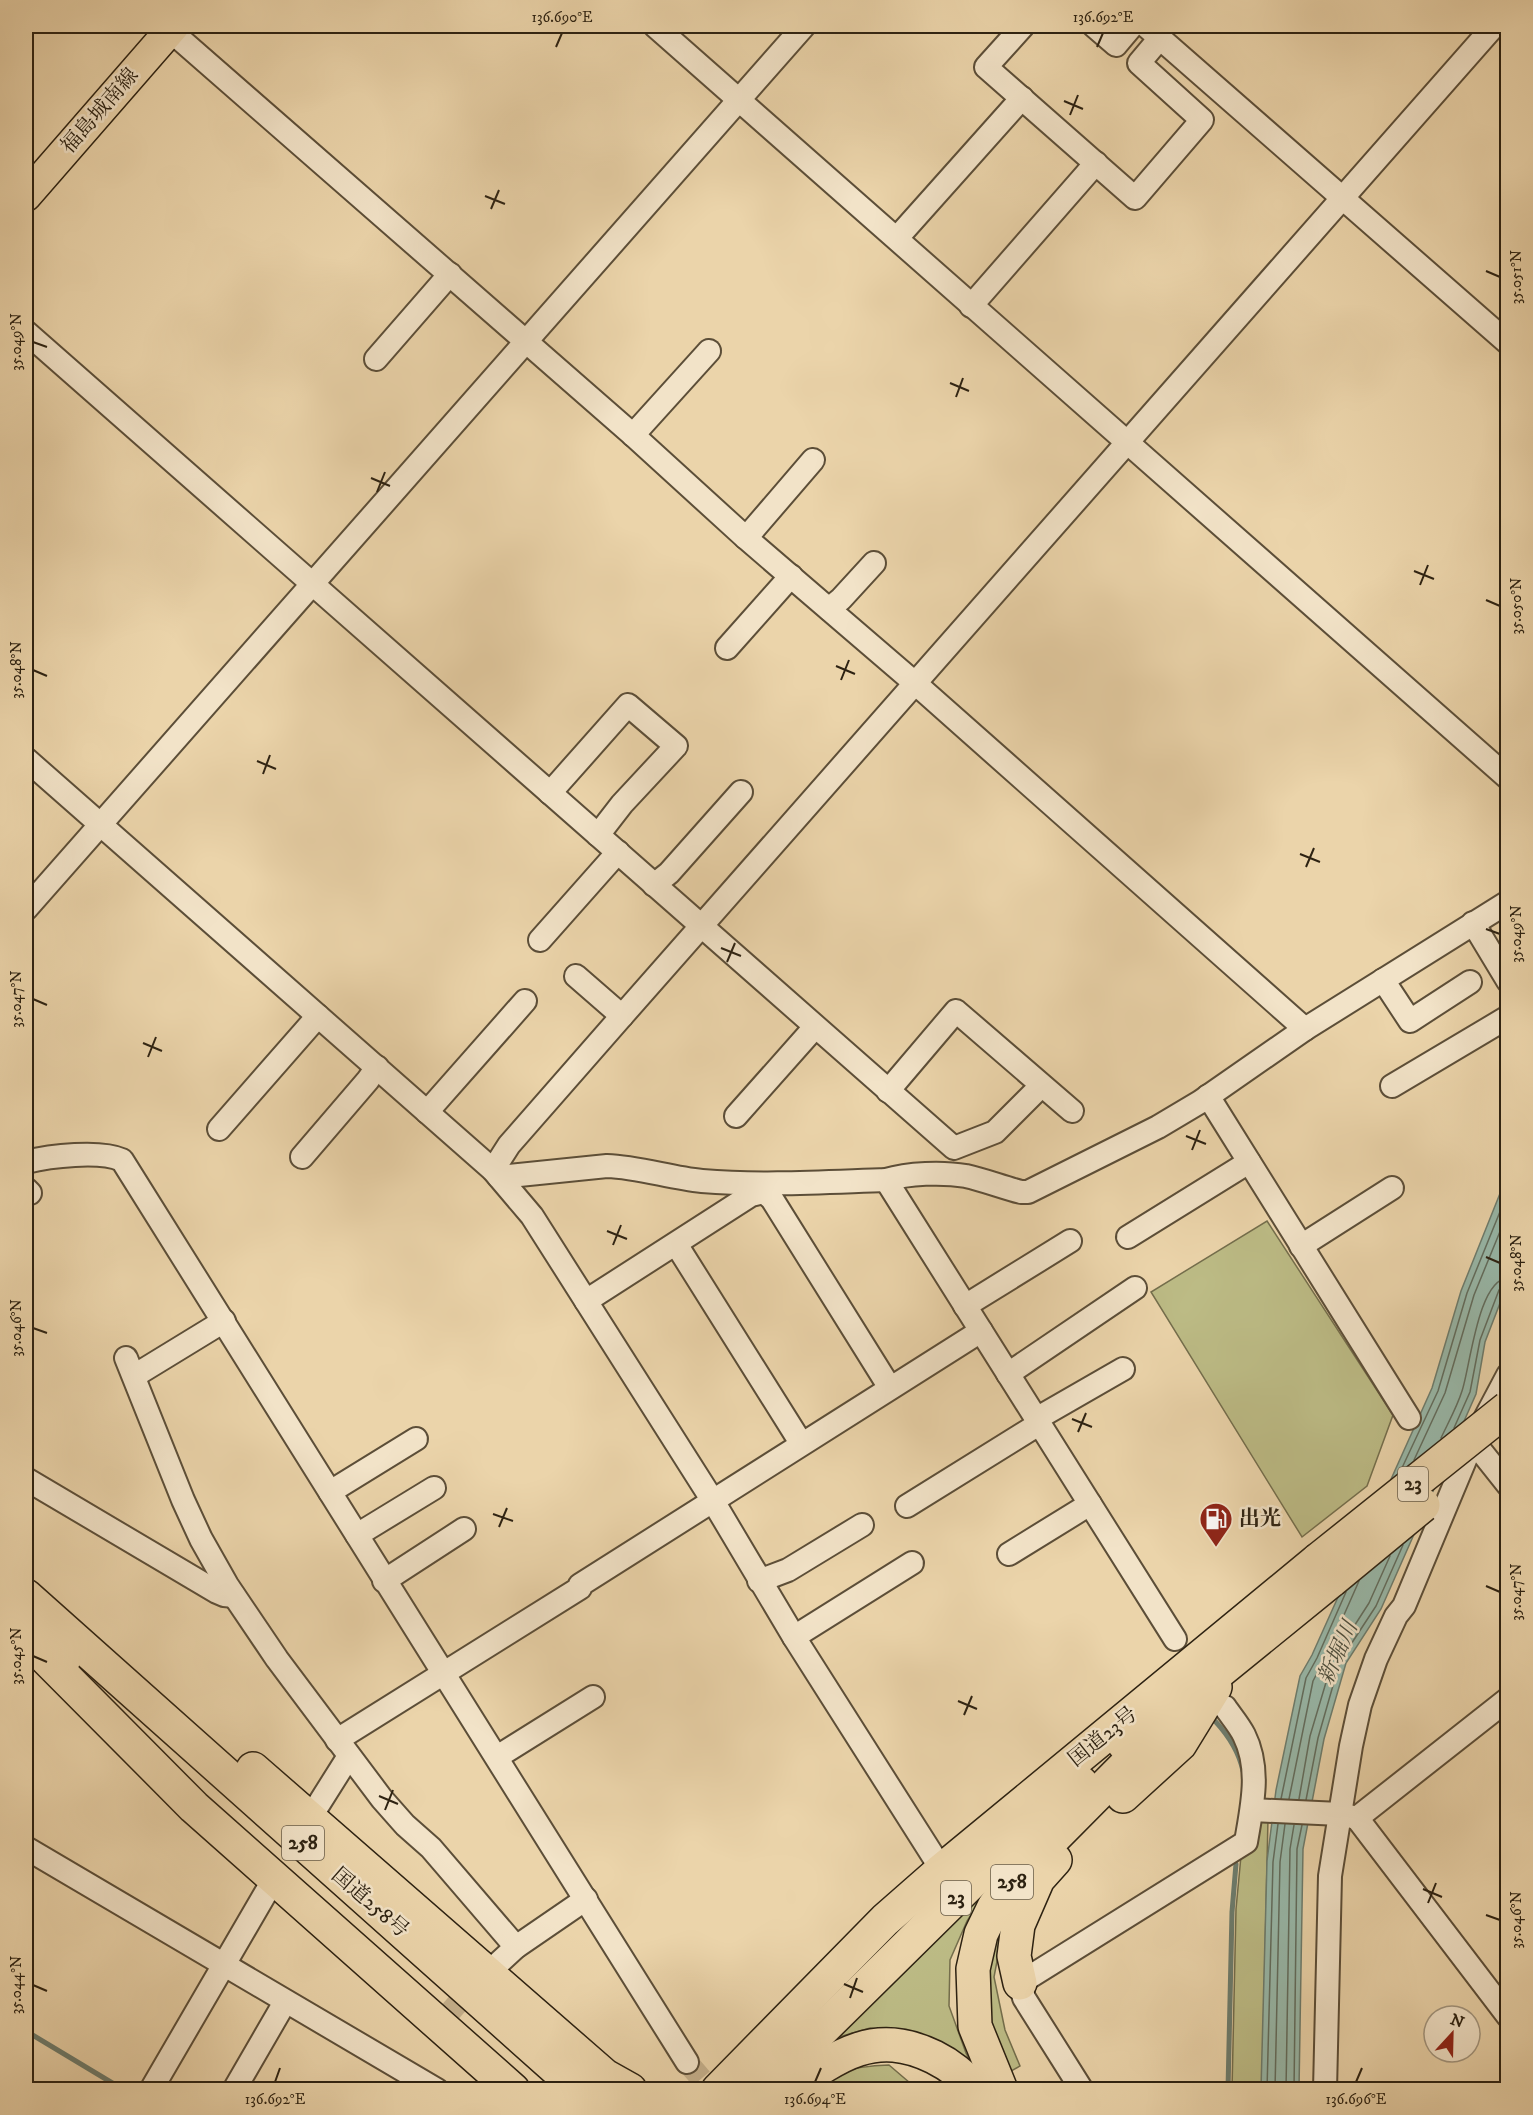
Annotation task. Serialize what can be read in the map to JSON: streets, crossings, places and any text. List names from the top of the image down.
{
  "streets": {
    "highway": [
      "23",
      "国道23号",
      "258",
      "国道258号"
    ],
    "main road": ["福島城南線"]
  },
  "crossings": [
    ["国道23号", "258"],
    ["258", "国道258号"]
  ],
  "water": ["新堀川"],
  "places": {
    "fuel station": ["出光"]
  },
  "north": "top",
  "coordinates": [
    "136.690°E",
    "136.692°E",
    "35.051°N",
    "35.049°N",
    "35.050°N",
    "35.048°N",
    "35.047°N",
    "35.046°N",
    "35.045°N",
    "35.044°N",
    "136.694°E",
    "136.696°E"
  ]
}
